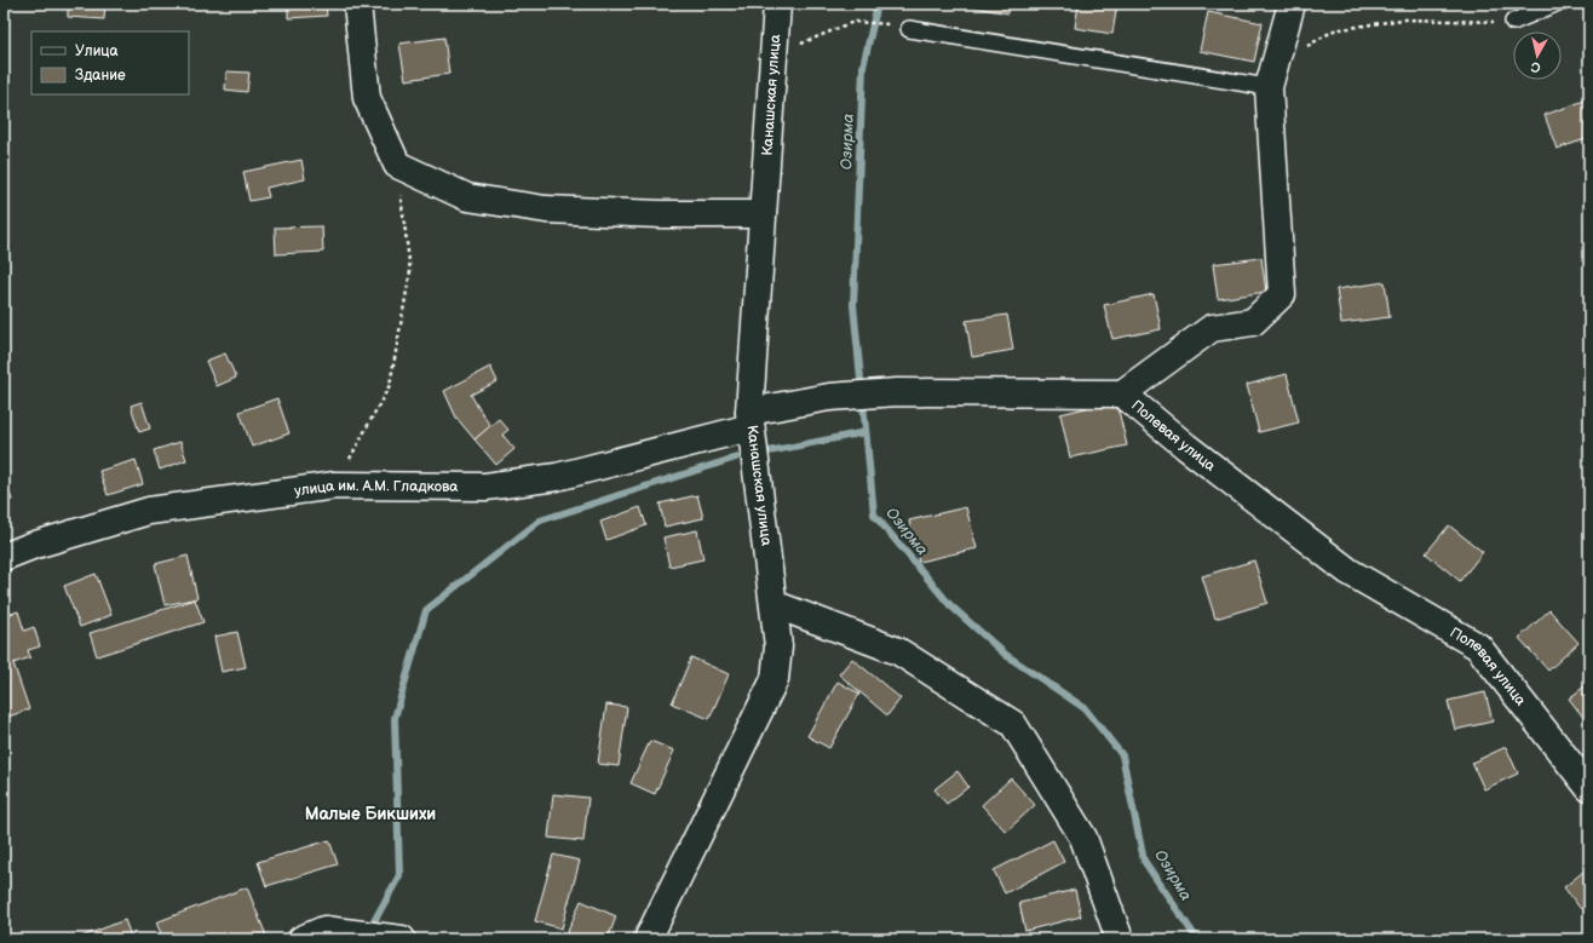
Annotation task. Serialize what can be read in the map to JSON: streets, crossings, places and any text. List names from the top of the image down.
{
  "streets": {
    "street": ["Канашская улица", "Полевая улица", "улица им. А.М. Гладкова"]
  },
  "crossings": [
    ["Канашская улица", "улица им. А.М. Гладкова"],
    ["Полевая улица", "улица им. А.М. Гладкова"]
  ],
  "districts": ["Малые Бикшихи"],
  "water": ["Озирма"],
  "legend": ["Улица", "Здание"],
  "north": "bottom"
}
